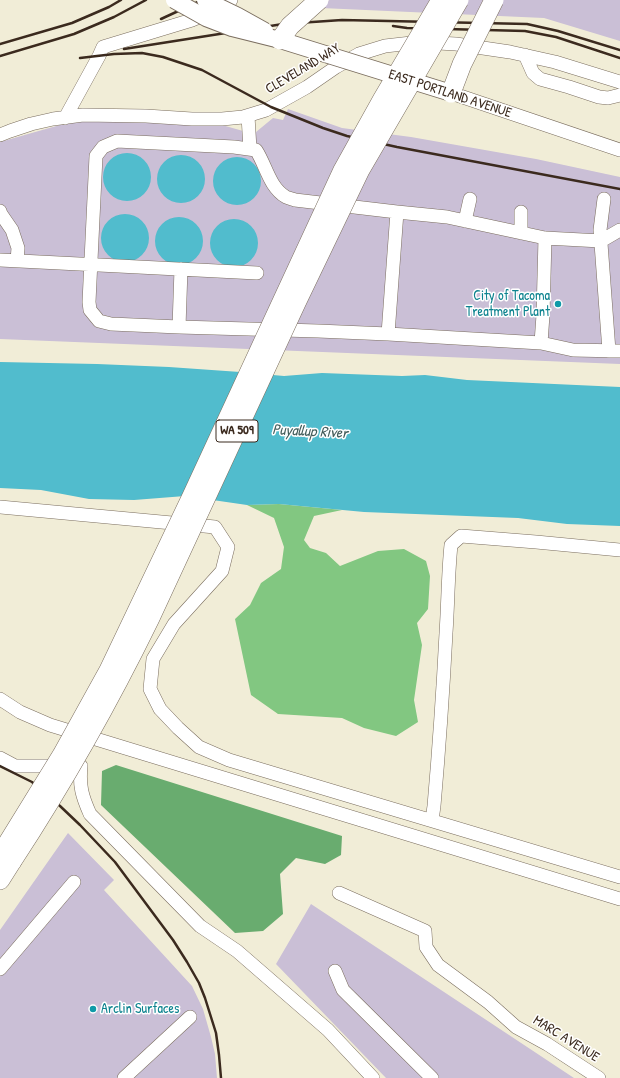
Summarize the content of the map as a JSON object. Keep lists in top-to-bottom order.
{
  "streets": {
    "highway": ["WA 509"],
    "main road": ["EAST PORTLAND AVENUE"],
    "street": ["CLEVELAND WAY", "MARC AVENUE"]
  },
  "water": ["Puyallup River"],
  "places": ["City of Tacoma Treatment Plant", "Arclin Surfaces"]
}
